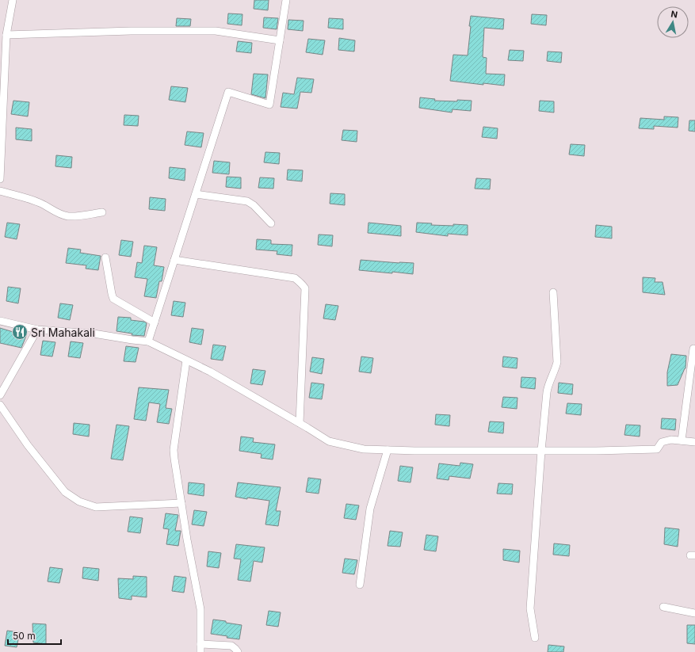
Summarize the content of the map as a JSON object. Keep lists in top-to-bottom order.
{
  "places": {
    "restaurant": ["Sri Mahakali"]
  },
  "scale_bar": "50 m",
  "north": "top"
}
